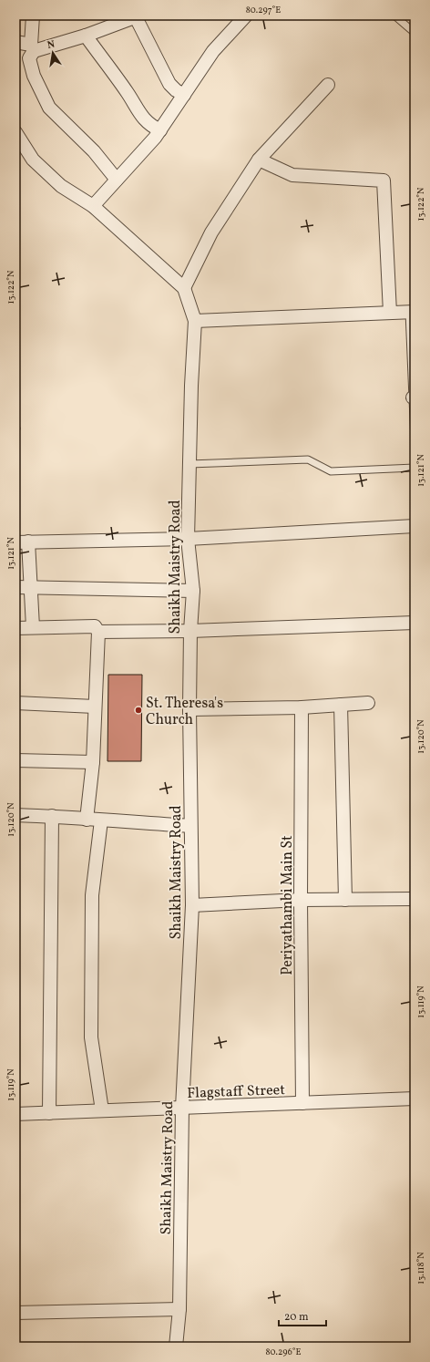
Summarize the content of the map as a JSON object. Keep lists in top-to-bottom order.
{
  "streets": {
    "street": ["Shaikh Maistry Road", "Periyathambi Main St", "Flagstaff Street"]
  },
  "crossings": [
    ["Shaikh Maistry Road", "Flagstaff Street"],
    ["Periyathambi Main St", "Flagstaff Street"]
  ],
  "places": ["St. Theresa's Church"],
  "scale_bar": "20 m",
  "north": "top",
  "coordinates": [
    "80.297°E",
    "13.122°N",
    "13.121°N",
    "13.120°N",
    "13.119°N",
    "13.118°N",
    "80.296°E"
  ]
}
